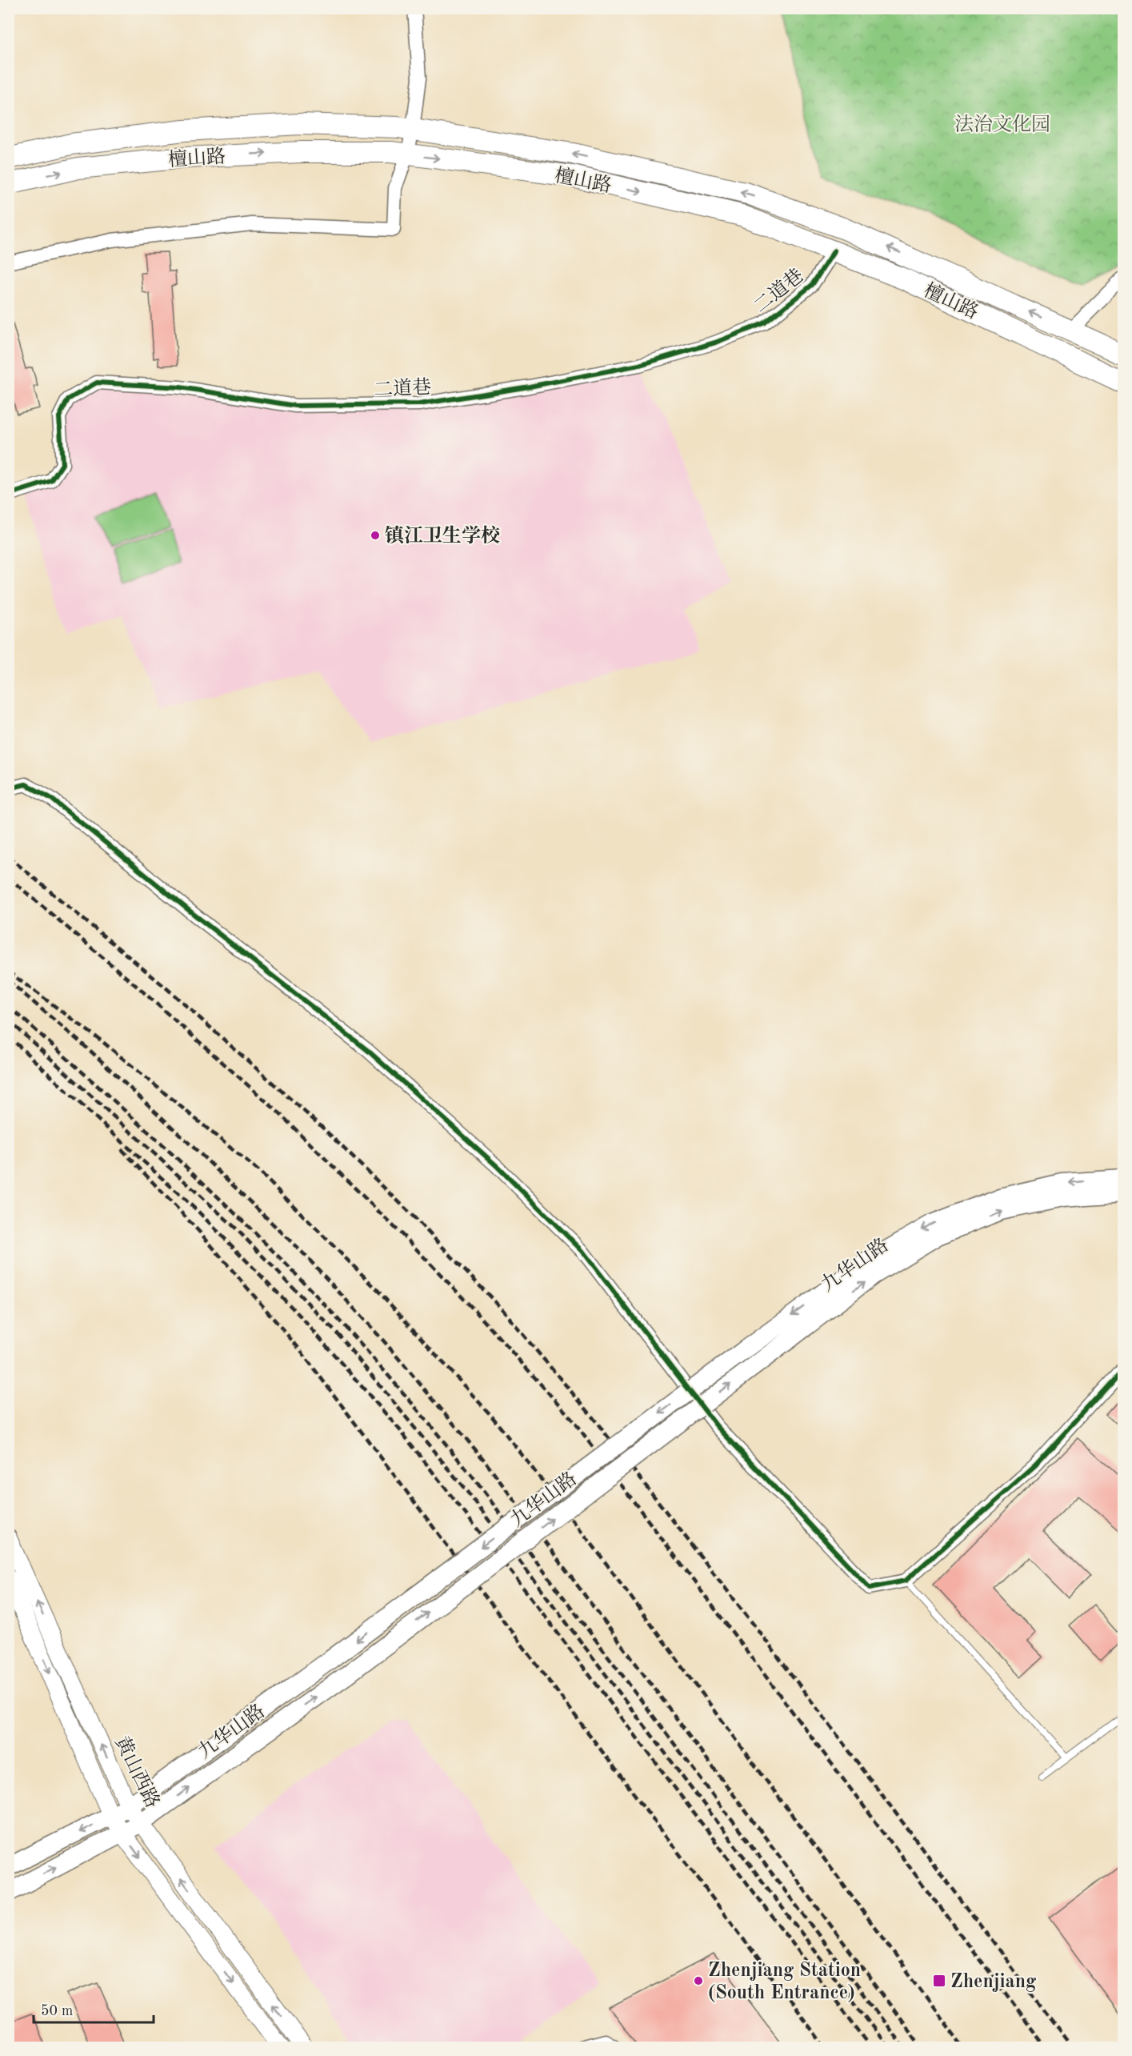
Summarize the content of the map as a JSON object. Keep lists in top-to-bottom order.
{
  "streets": {
    "main road": ["檀山路", "九华山路"],
    "street": ["二道巷", "黄山西路"]
  },
  "crossings": [
    ["檀山路", "二道巷"],
    ["九华山路", "黄山西路"]
  ],
  "parks": ["法治文化园"],
  "places": {
    "other": ["镇江卫生学校", "Zhenjiang Station (South Entrance)"],
    "transit": ["Zhenjiang"]
  },
  "scale_bar": "50 m"
}
